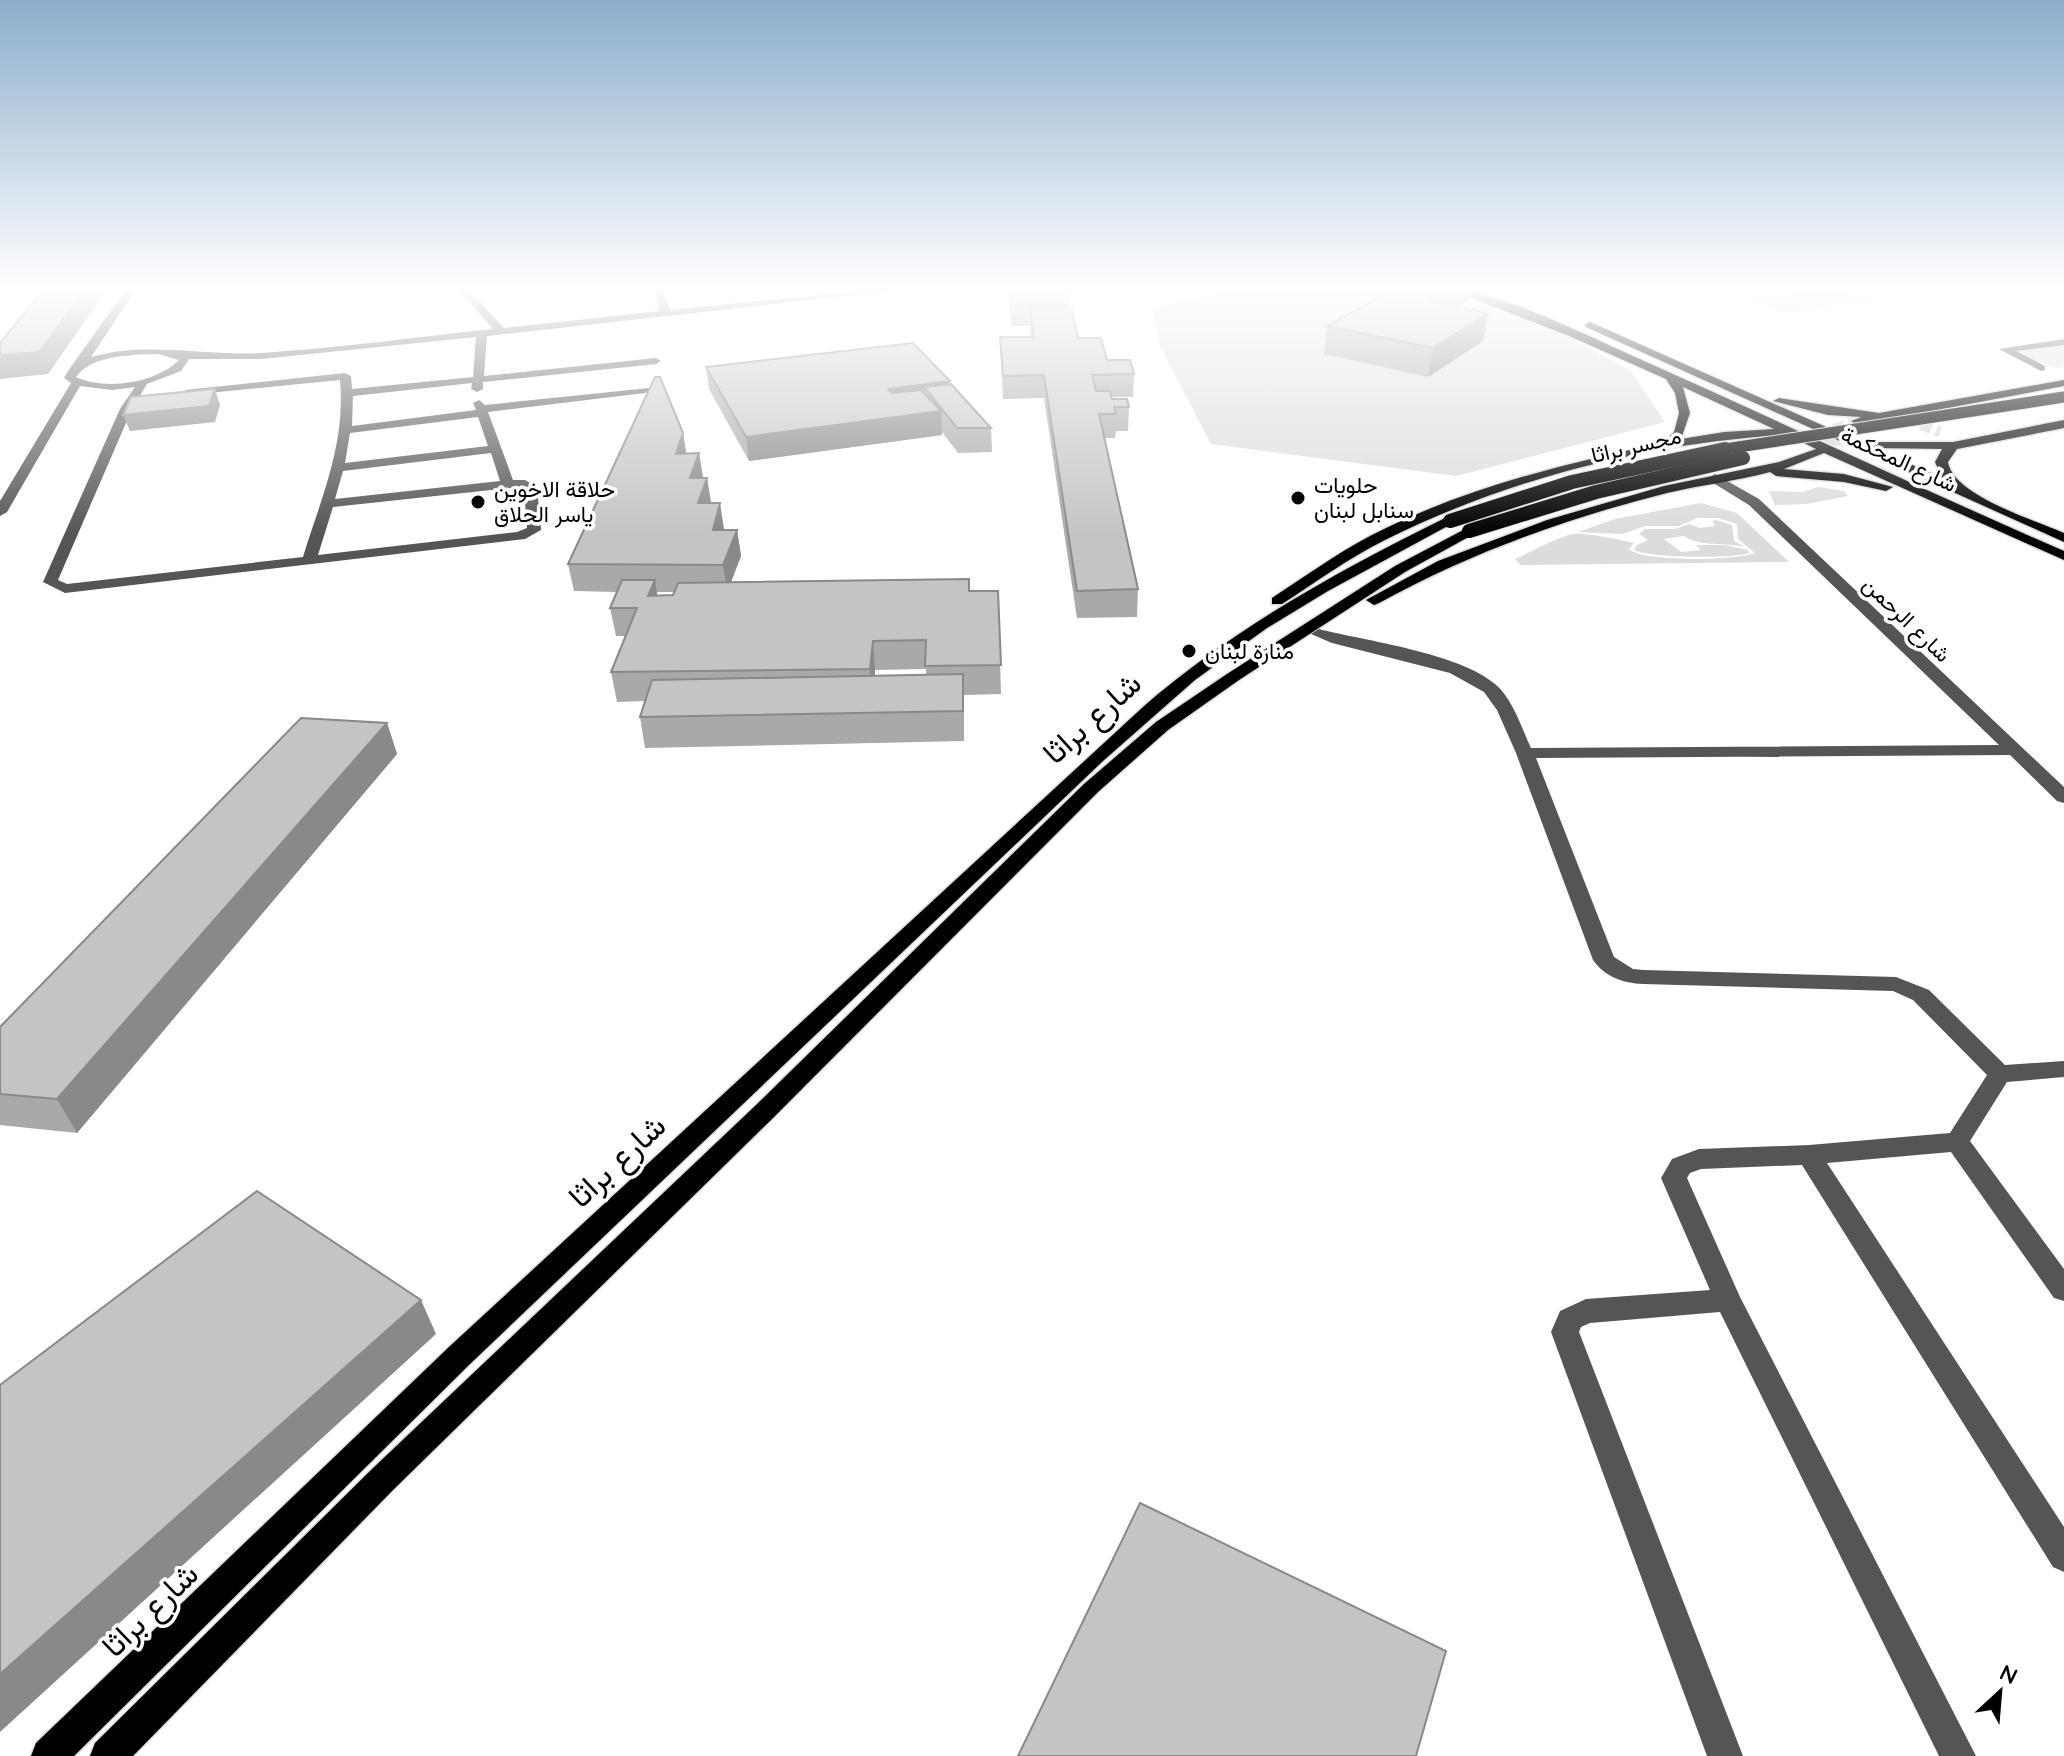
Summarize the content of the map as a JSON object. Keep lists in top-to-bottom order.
{
  "streets": {
    "main road": ["مجسر براثا", "شارع المحكمة", "شارع براثا"],
    "street": ["شارع الرحمن"]
  },
  "crossings": [
    ["مجسر براثا", "شارع براثا"]
  ],
  "places": ["حلويات سنابل لبنان", "حلاقة الاخوين ياسر الحلاق", "منارة لبنان"],
  "north": "top right"
}
